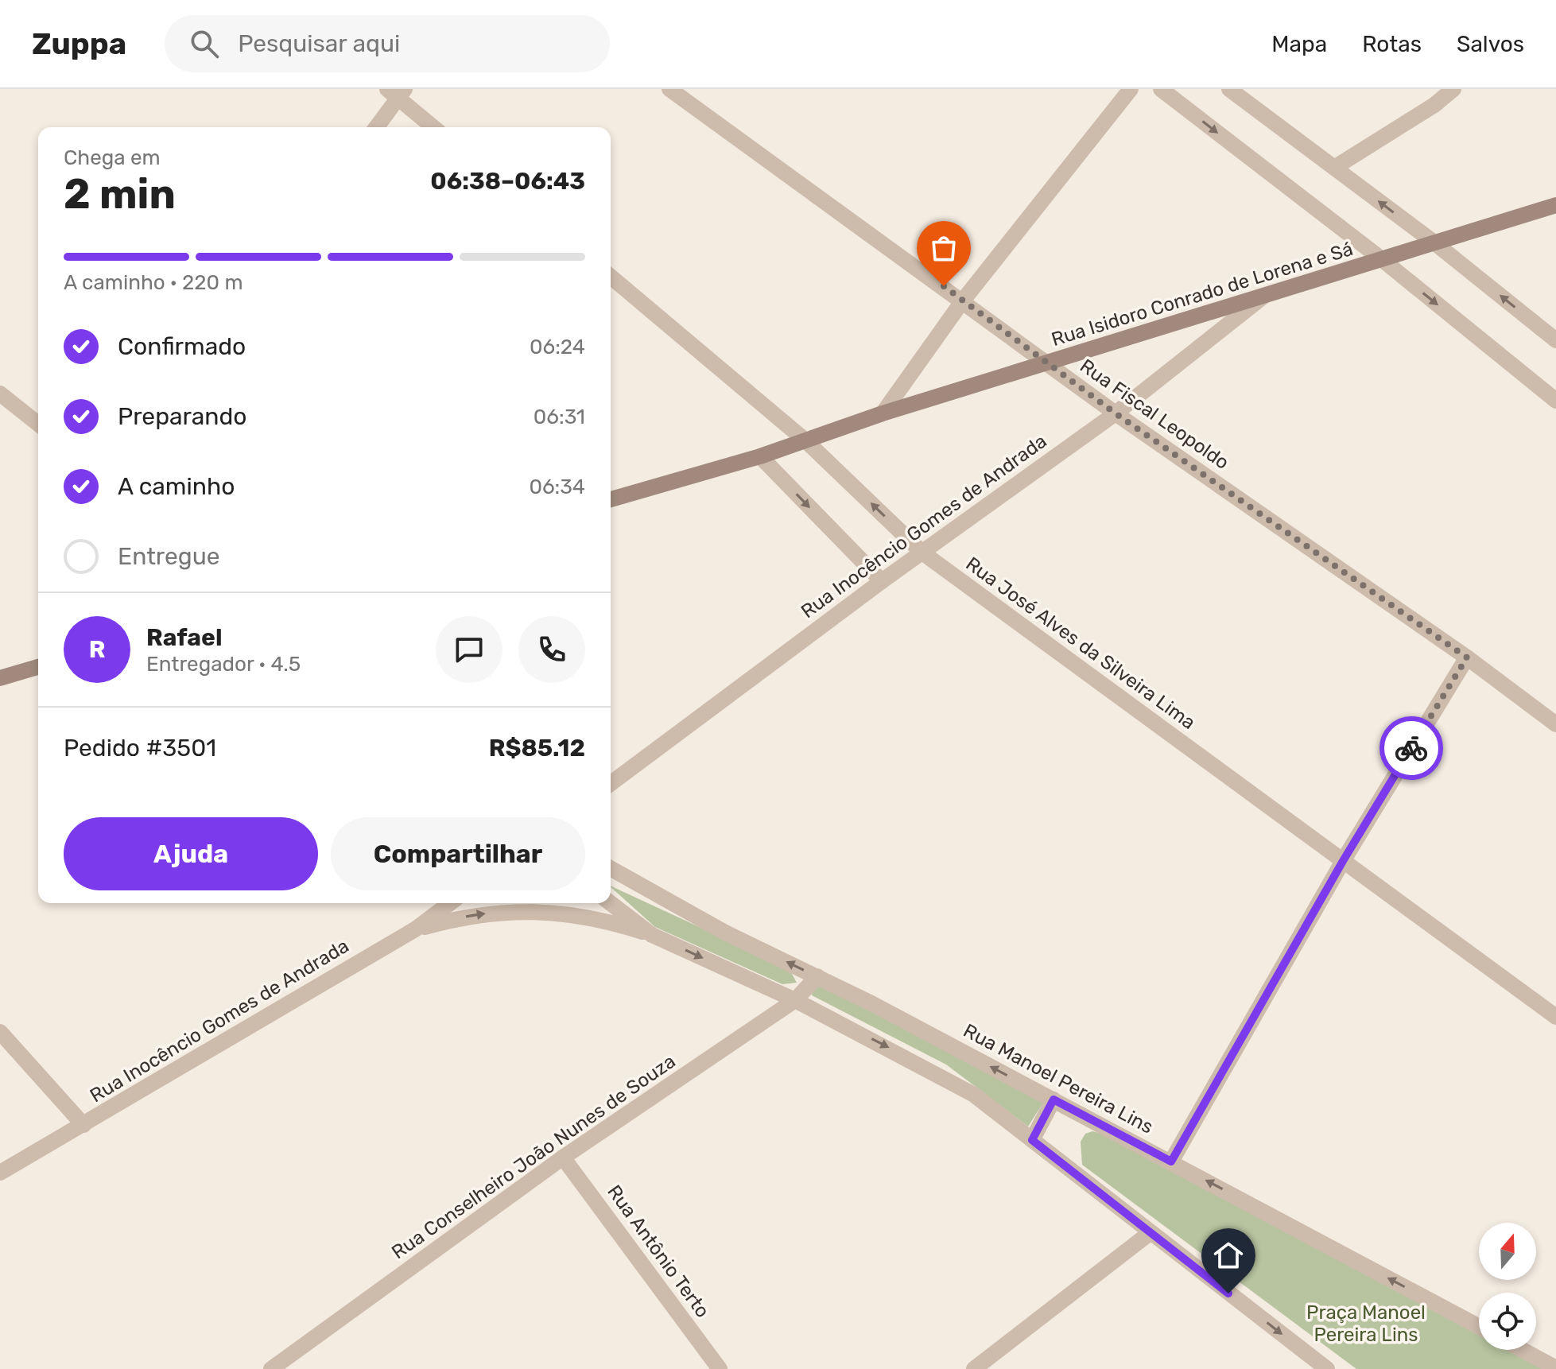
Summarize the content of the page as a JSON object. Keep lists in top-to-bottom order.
{
  "streets": {
    "street": [
      "Rua Isidoro Conrado de Lorena e Sá",
      "Rua Fiscal Leopoldo",
      "Rua Inocêncio Gomes de Andrada",
      "Rua José Alves da Silveira Lima",
      "Rua Manoel Pereira Lins",
      "Rua Conselheiro João Nunes de Souza",
      "Rua Antônio Terto"
    ]
  },
  "crossings": [
    ["Rua Isidoro Conrado de Lorena e Sá", "Rua Fiscal Leopoldo"],
    ["Rua Isidoro Conrado de Lorena e Sá", "Rua Inocêncio Gomes de Andrada"],
    ["Rua Isidoro Conrado de Lorena e Sá", "Rua José Alves da Silveira Lima"],
    ["Rua Fiscal Leopoldo", "Rua Inocêncio Gomes de Andrada"],
    ["Rua Inocêncio Gomes de Andrada", "Rua José Alves da Silveira Lima"],
    ["Rua Manoel Pereira Lins", "Rua Conselheiro João Nunes de Souza"],
    ["Rua Conselheiro João Nunes de Souza", "Rua Antônio Terto"]
  ],
  "parks": ["Praça Manoel Pereira Lins"],
  "north": "top",
  "page": {
    "header": "Zuppa",
    "search": "Pesquisar aqui",
    "nav": ["Mapa", "Rotas", "Salvos"],
    "heading": ["2 min", "Chega em", "06:38–06:43"],
    "panel": [
      "Rafael",
      "Entregador · 4.5",
      "Pedido #3501",
      "R$85.12"
    ],
    "bar": "A caminho · 220 m",
    "list": [
      ["Confirmado", "06:24"],
      ["Preparando", "06:31"],
      ["A caminho", "06:34"],
      "Entregue"
    ],
    "round": "R",
    "buttons": ["Ajuda", "Compartilhar"]
  }
}
